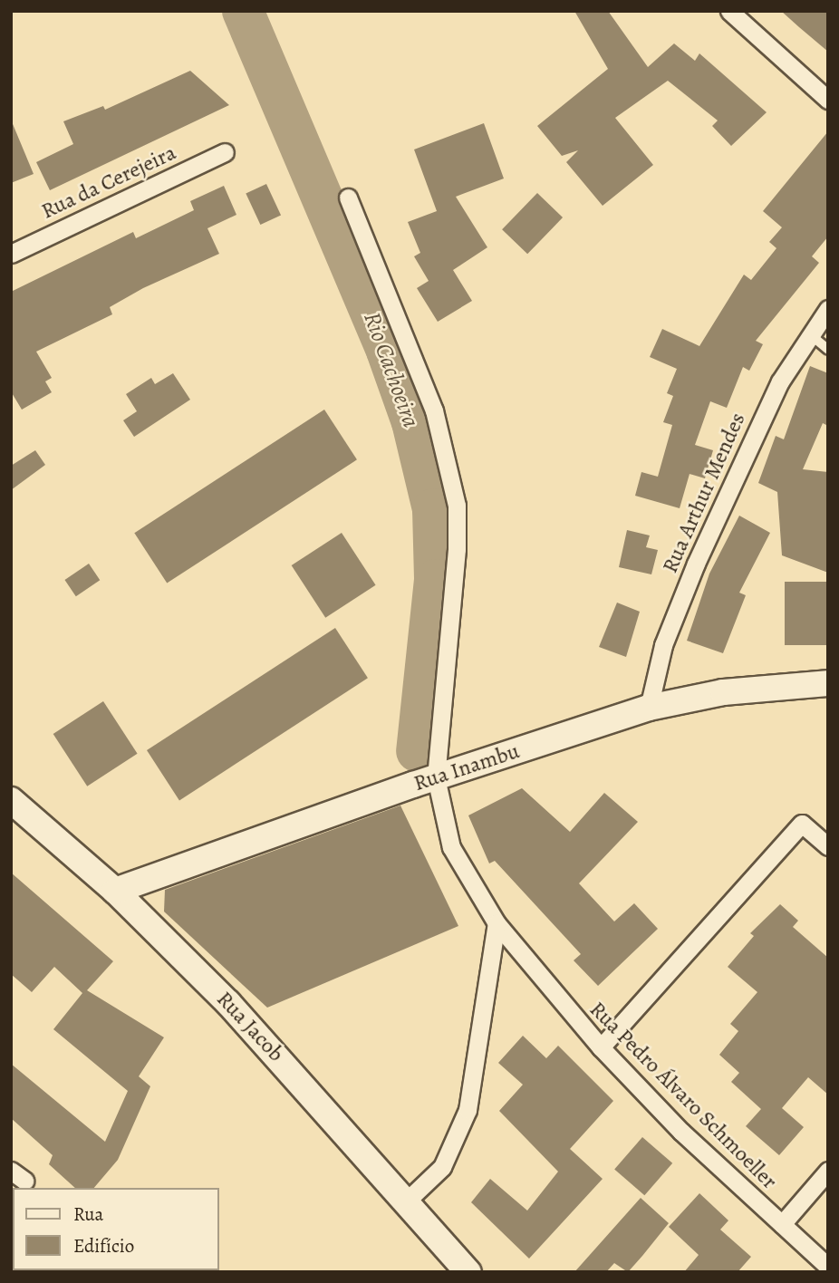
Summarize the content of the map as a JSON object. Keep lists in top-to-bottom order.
{
  "streets": {
    "street": [
      "Rua da Cerejeira",
      "Rua Arthur Mendes",
      "Rua Inambu",
      "Rua Jacob",
      "Rua Pedro Álvaro Schmoeller"
    ]
  },
  "crossings": [
    ["Rua Arthur Mendes", "Rua Inambu"],
    ["Rua Inambu", "Rua Jacob"],
    ["Rua Inambu", "Rua Pedro Álvaro Schmoeller"]
  ],
  "water": ["Rio Cachoeira"],
  "legend": ["Rua", "Edifício"]
}
